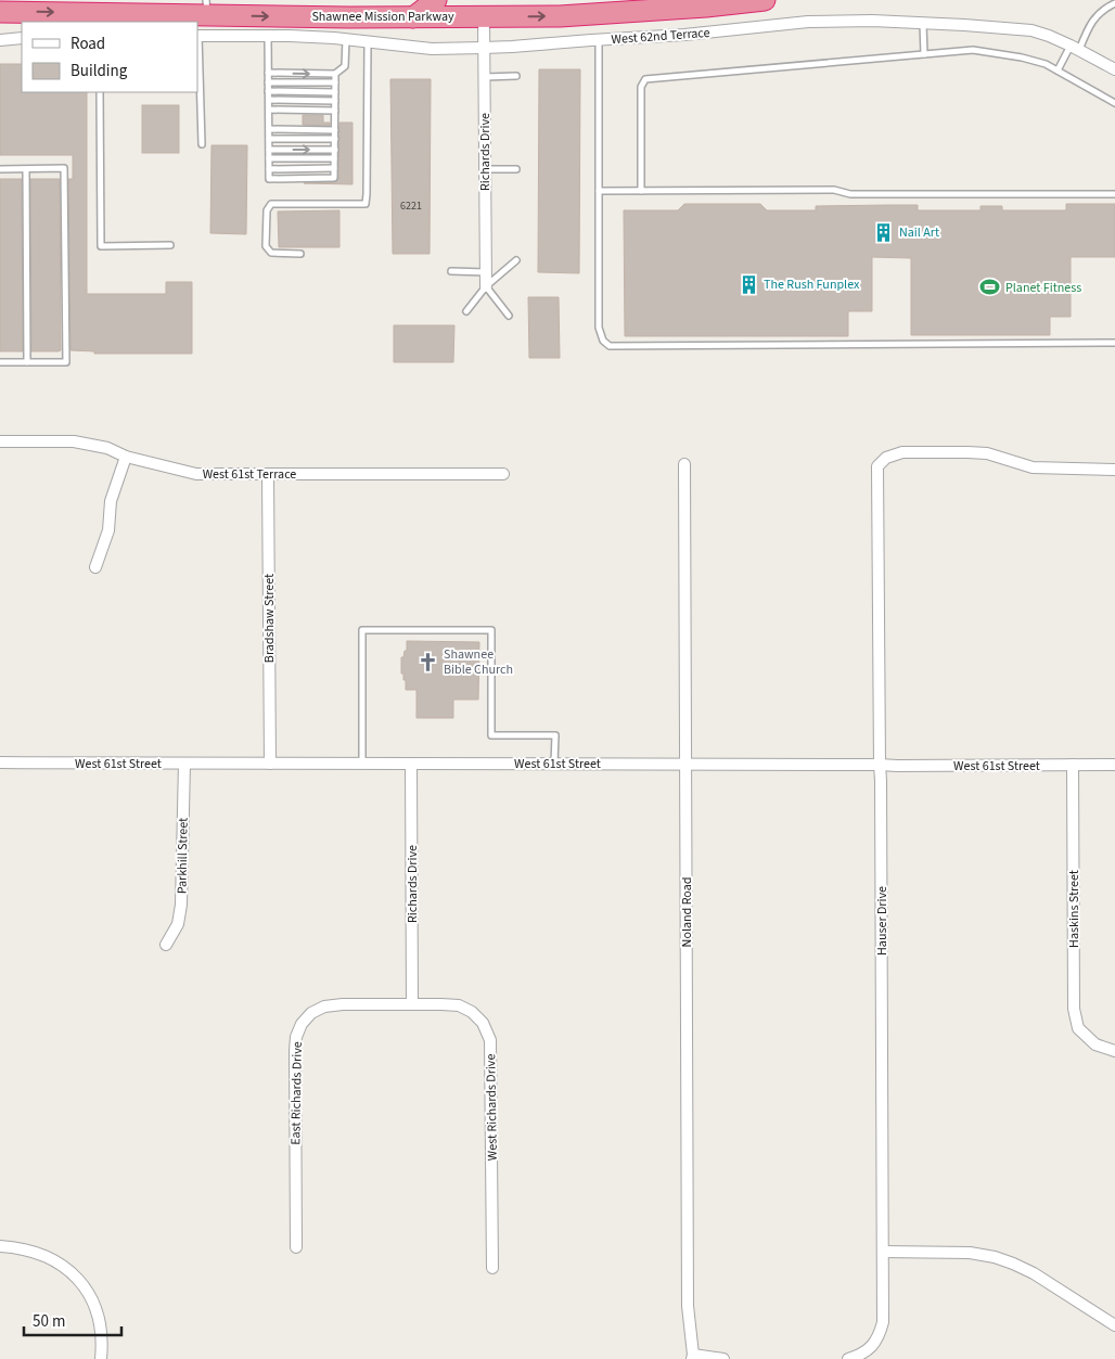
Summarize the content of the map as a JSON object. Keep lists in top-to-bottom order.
{
  "streets": {
    "highway": ["Shawnee Mission Parkway"],
    "street": [
      "West 62nd Terrace",
      "Richards Drive",
      "West 61st Terrace",
      "Bradshaw Street",
      "West 61st Street",
      "Parkhill Street",
      "Haskins Street",
      "Noland Road",
      "Hauser Drive",
      "East Richards Drive",
      "West Richards Drive"
    ]
  },
  "crossings": [
    ["Shawnee Mission Parkway", "Richards Drive"],
    ["West 62nd Terrace", "Richards Drive"],
    ["Richards Drive", "West 61st Street"],
    ["Richards Drive", "East Richards Drive"],
    ["Richards Drive", "West Richards Drive"],
    ["West 61st Terrace", "Bradshaw Street"],
    ["Bradshaw Street", "West 61st Street"],
    ["West 61st Street", "Parkhill Street"],
    ["West 61st Street", "Haskins Street"],
    ["West 61st Street", "Noland Road"],
    ["West 61st Street", "Hauser Drive"],
    ["East Richards Drive", "West Richards Drive"]
  ],
  "one_way": ["Shawnee Mission Parkway"],
  "places": {
    "building": ["Nail Art", "The Rush Funplex"],
    "sports": ["Planet Fitness"],
    "church": ["Shawnee Bible Church"]
  },
  "house_numbers": ["6221"],
  "legend": ["Road", "Building"],
  "scale_bar": "50 m"
}
